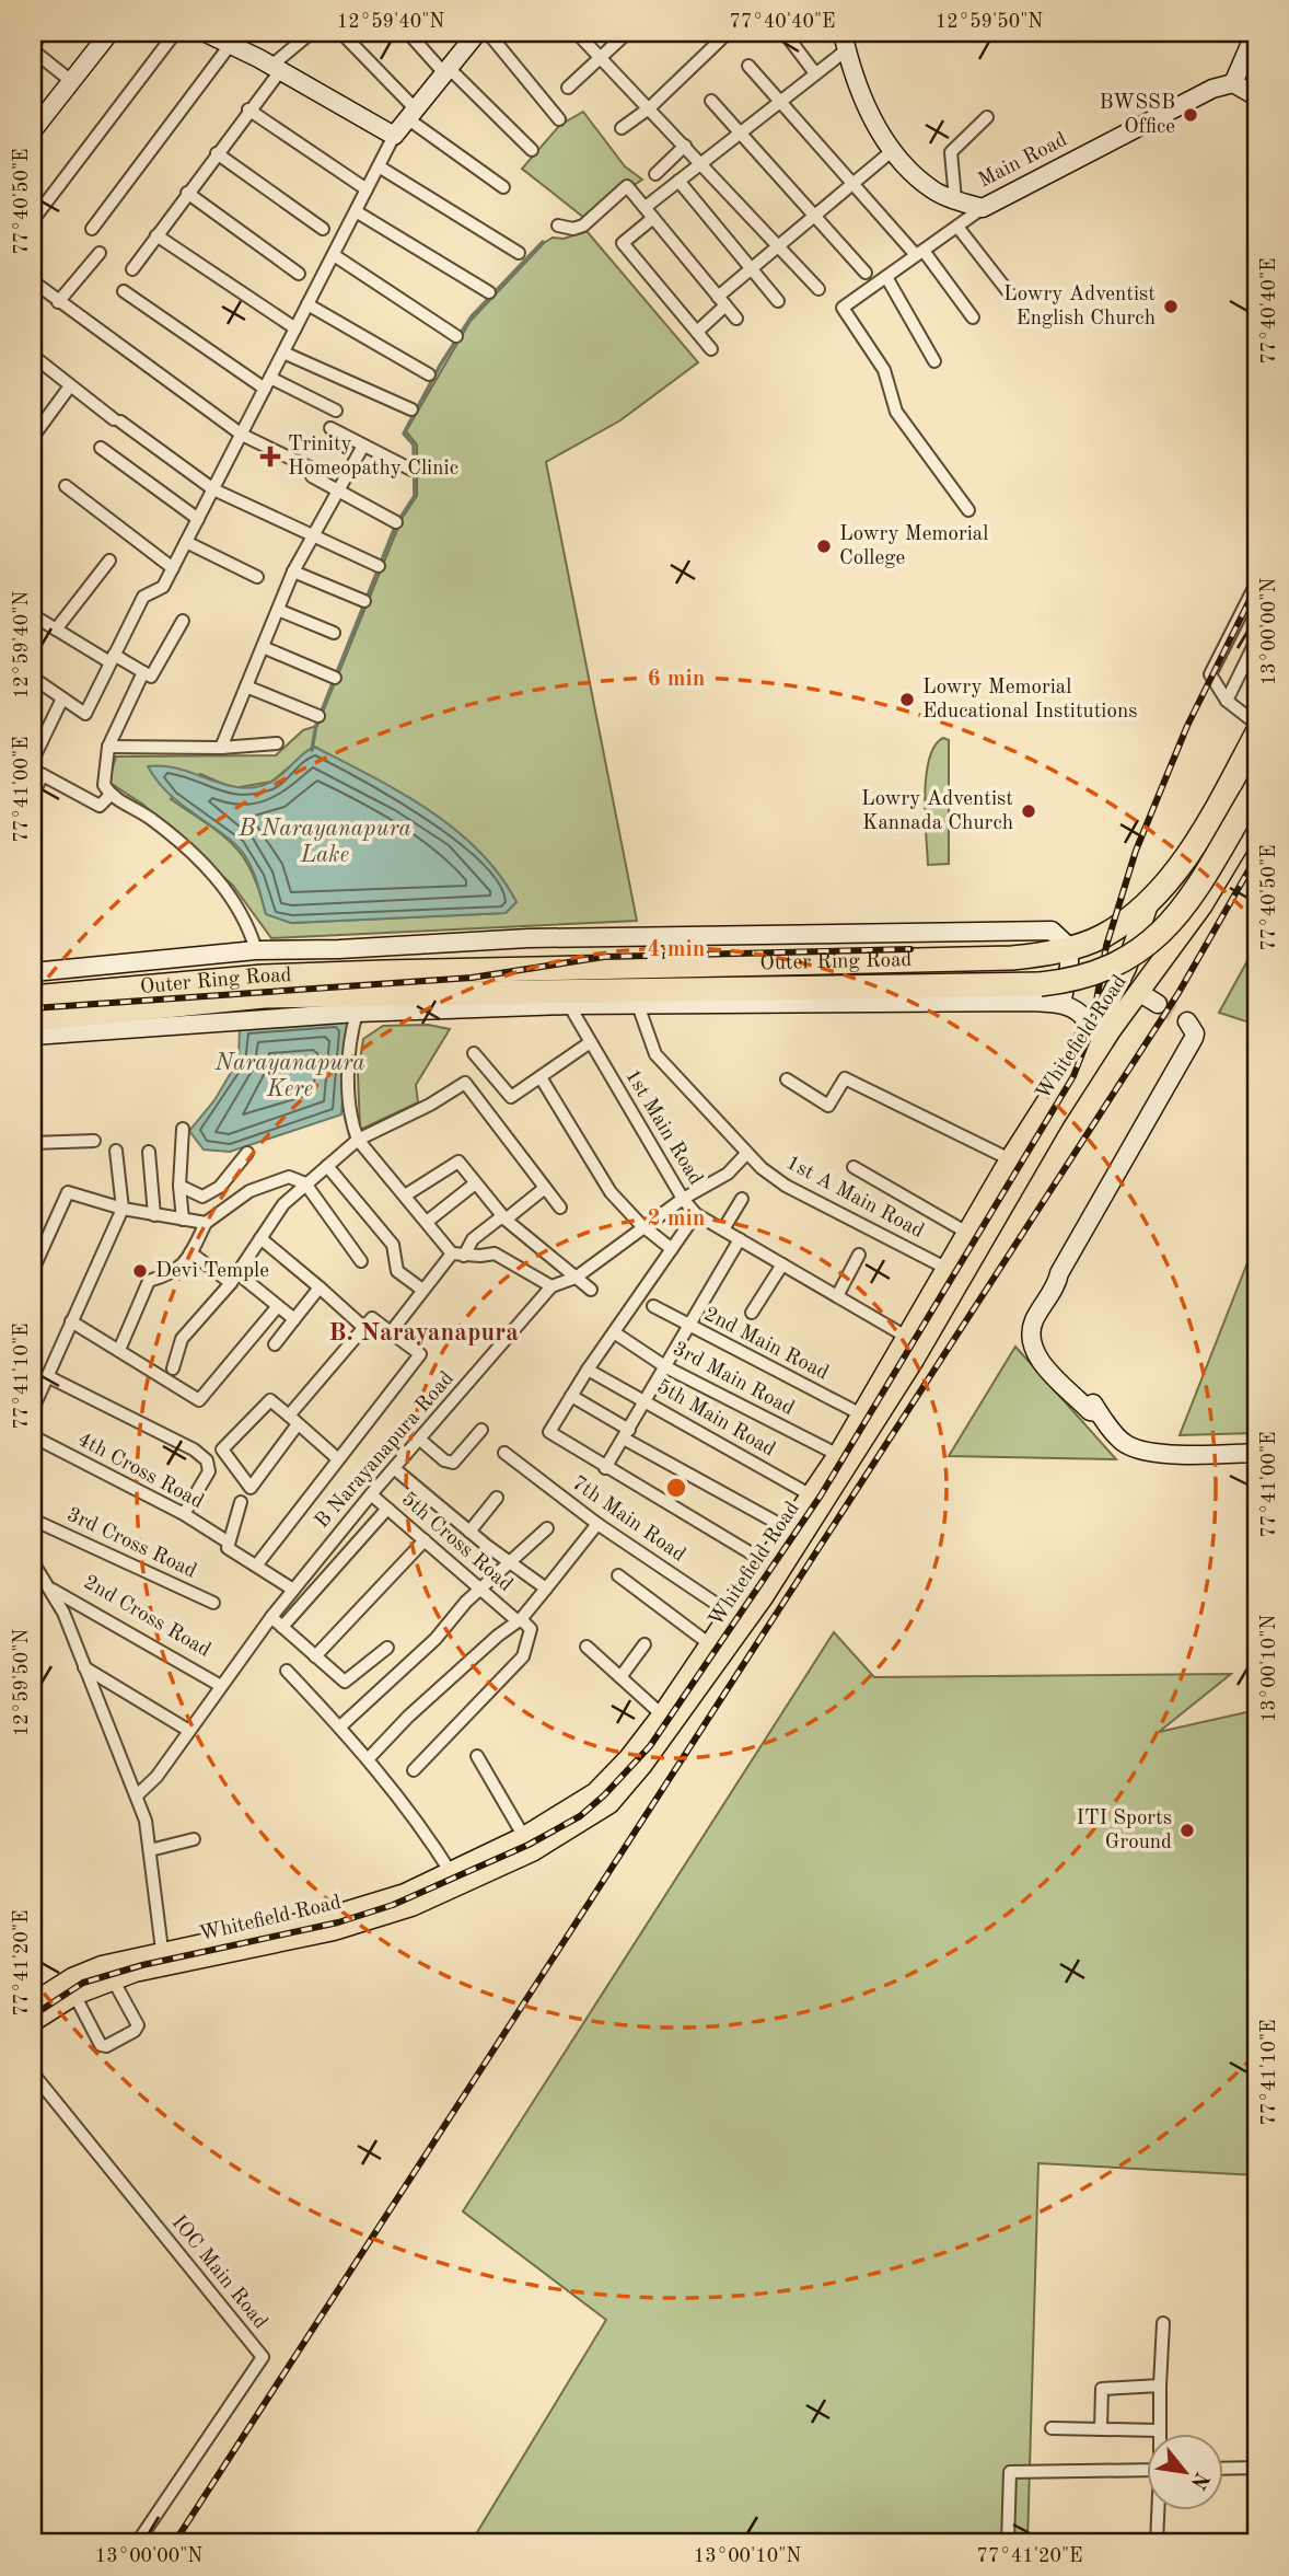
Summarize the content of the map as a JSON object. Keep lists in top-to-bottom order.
{
  "streets": {
    "highway": ["Outer Ring Road"],
    "main road": ["Whitefield Road"],
    "street": [
      "Main Road",
      "1st Main Road",
      "1st A Main Road",
      "2nd Main Road",
      "3rd Main Road",
      "5th Main Road",
      "B Narayanapura Road",
      "4th Cross Road",
      "7th Main Road",
      "5th Cross Road",
      "3rd Cross Road",
      "2nd Cross Road",
      "IOC Main Road"
    ]
  },
  "crossings": [
    ["Outer Ring Road", "Whitefield Road"],
    ["Whitefield Road", "1st Main Road"],
    ["Whitefield Road", "1st A Main Road"],
    ["Whitefield Road", "2nd Main Road"],
    ["Whitefield Road", "3rd Main Road"],
    ["Whitefield Road", "5th Main Road"],
    ["Whitefield Road", "7th Main Road"],
    ["1st Main Road", "B Narayanapura Road"],
    ["1st A Main Road", "B Narayanapura Road"],
    ["B Narayanapura Road", "4th Cross Road"],
    ["B Narayanapura Road", "5th Cross Road"],
    ["B Narayanapura Road", "2nd Cross Road"]
  ],
  "districts": ["B. Narayanapura"],
  "water": ["B Narayanapura Lake", "Narayanapura Kere"],
  "places": {
    "other": [
      "BWSSB Office",
      "Lowry Adventist English Church",
      "Lowry Memorial College",
      "Lowry Memorial Educational Institutions",
      "Lowry Adventist Kannada Church",
      "Devi Temple",
      "ITI Sports Ground"
    ],
    "health": ["Trinity Homeopathy Clinic"]
  },
  "north": "bottom right",
  "coordinates": [
    "12°59'40\"N",
    "77°40'40\"E",
    "12°59'50\"N",
    "77°40'50\"E",
    "13°00'00\"N",
    "77°41'00\"E",
    "77°41'10\"E",
    "13°00'10\"N",
    "77°41'20\"E"
  ],
  "rings": ["6 min", "4 min", "2 min"]
}
